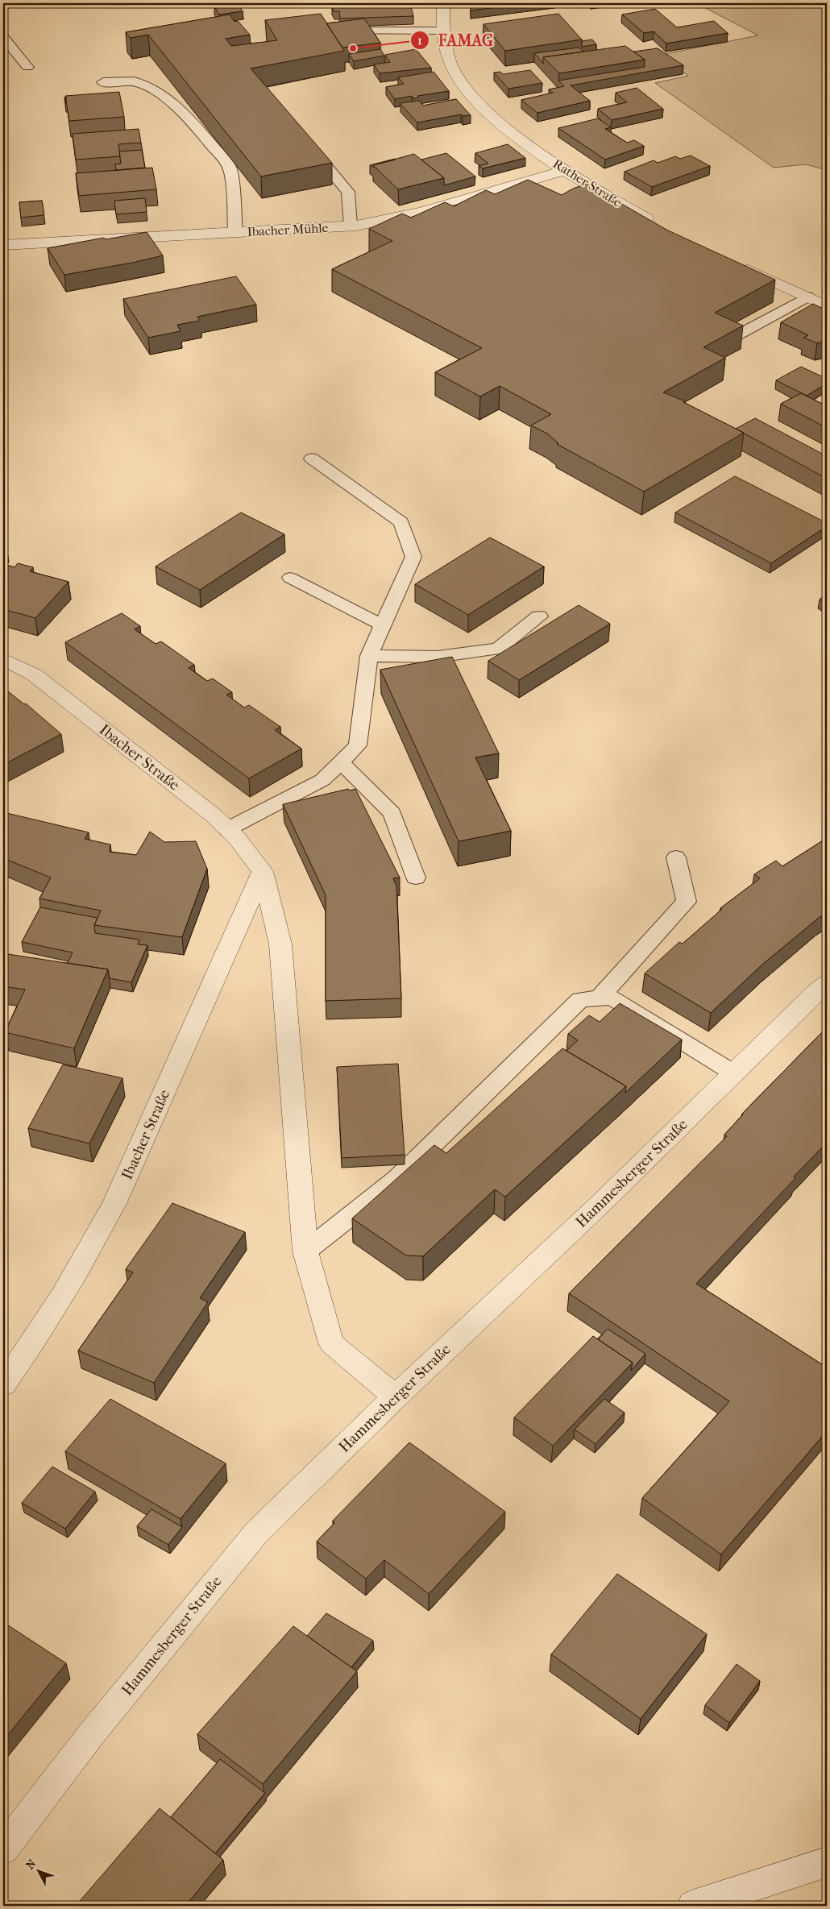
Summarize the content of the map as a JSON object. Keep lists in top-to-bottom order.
{
  "streets": {
    "street": [
      "Rather Straße",
      "Ibacher Mühle",
      "Ibacher Straße",
      "Hammesberger Straße"
    ]
  },
  "crossings": [
    ["Rather Straße", "Ibacher Mühle"],
    ["Ibacher Straße", "Hammesberger Straße"]
  ],
  "places": ["FAMAG"],
  "north": "top left"
}
